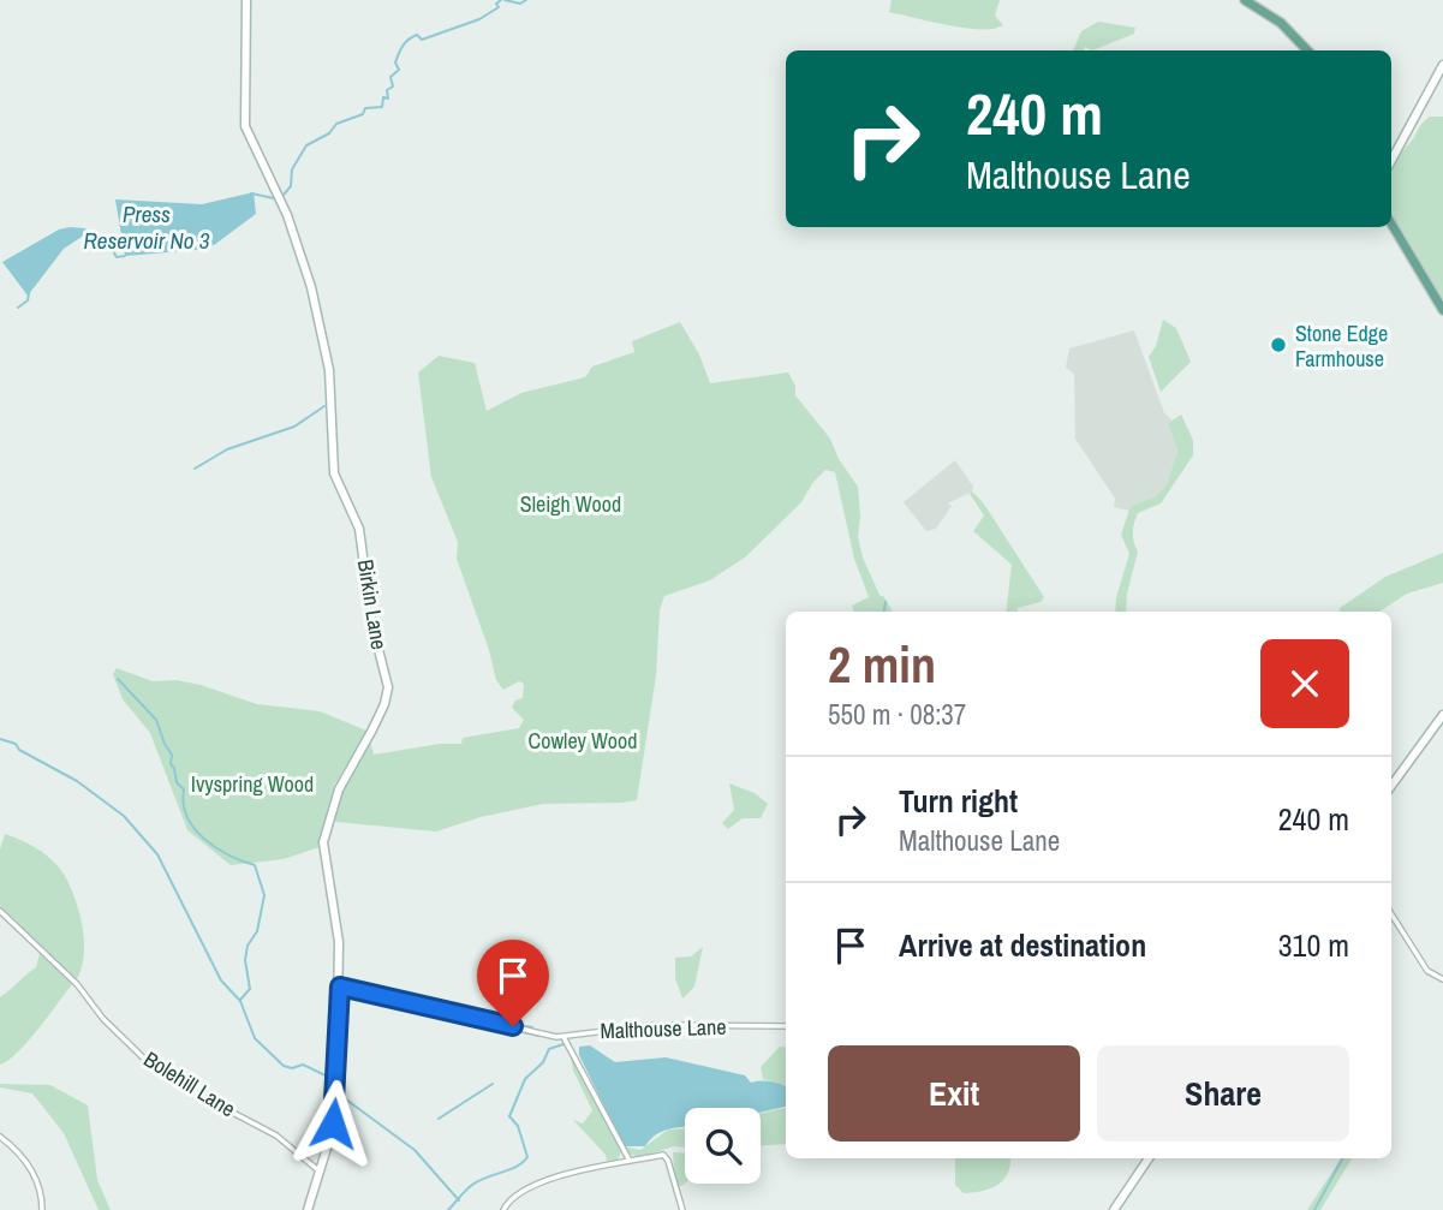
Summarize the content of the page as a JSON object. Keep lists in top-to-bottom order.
{
  "streets": {
    "street": ["Birkin Lane", "Malthouse Lane", "Bolehill Lane"]
  },
  "crossings": [
    ["Birkin Lane", "Malthouse Lane"],
    ["Birkin Lane", "Bolehill Lane"]
  ],
  "water": ["Press Reservoir No 3"],
  "parks": ["Sleigh Wood", "Cowley Wood", "Ivyspring Wood"],
  "places": ["Stone Edge Farmhouse"],
  "page": {
    "turn": ["240 m", "Malthouse Lane"],
    "heading": ["2 min", "550 m · 08:37"],
    "list": [
      {
        "name": "Turn right",
        "note": "Malthouse Lane",
        "value": "240 m"
      },
      {
        "name": "Arrive at destination",
        "value": "310 m"
      }
    ],
    "buttons": ["Exit", "Share"]
  }
}
